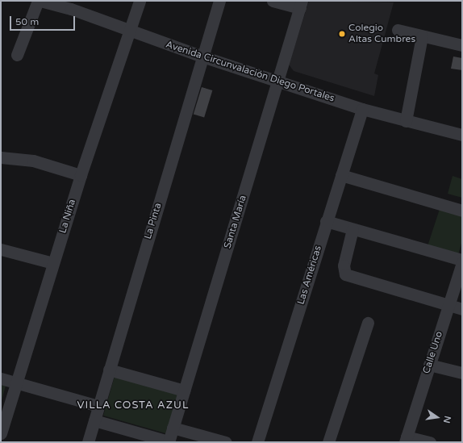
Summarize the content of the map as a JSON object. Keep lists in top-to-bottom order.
{
  "streets": {
    "street": [
      "Avenida Circunvalación Diego Portales",
      "La Niña",
      "La Pinta",
      "Santa María",
      "Las Américas",
      "Calle Uno"
    ]
  },
  "crossings": [
    ["Avenida Circunvalación Diego Portales", "La Niña"],
    ["Avenida Circunvalación Diego Portales", "La Pinta"],
    ["Avenida Circunvalación Diego Portales", "Santa María"],
    ["Avenida Circunvalación Diego Portales", "Las Américas"]
  ],
  "districts": ["VILLA COSTA AZUL"],
  "places": ["Colegio Altas Cumbres"],
  "scale_bar": "50 m",
  "north": "right"
}
